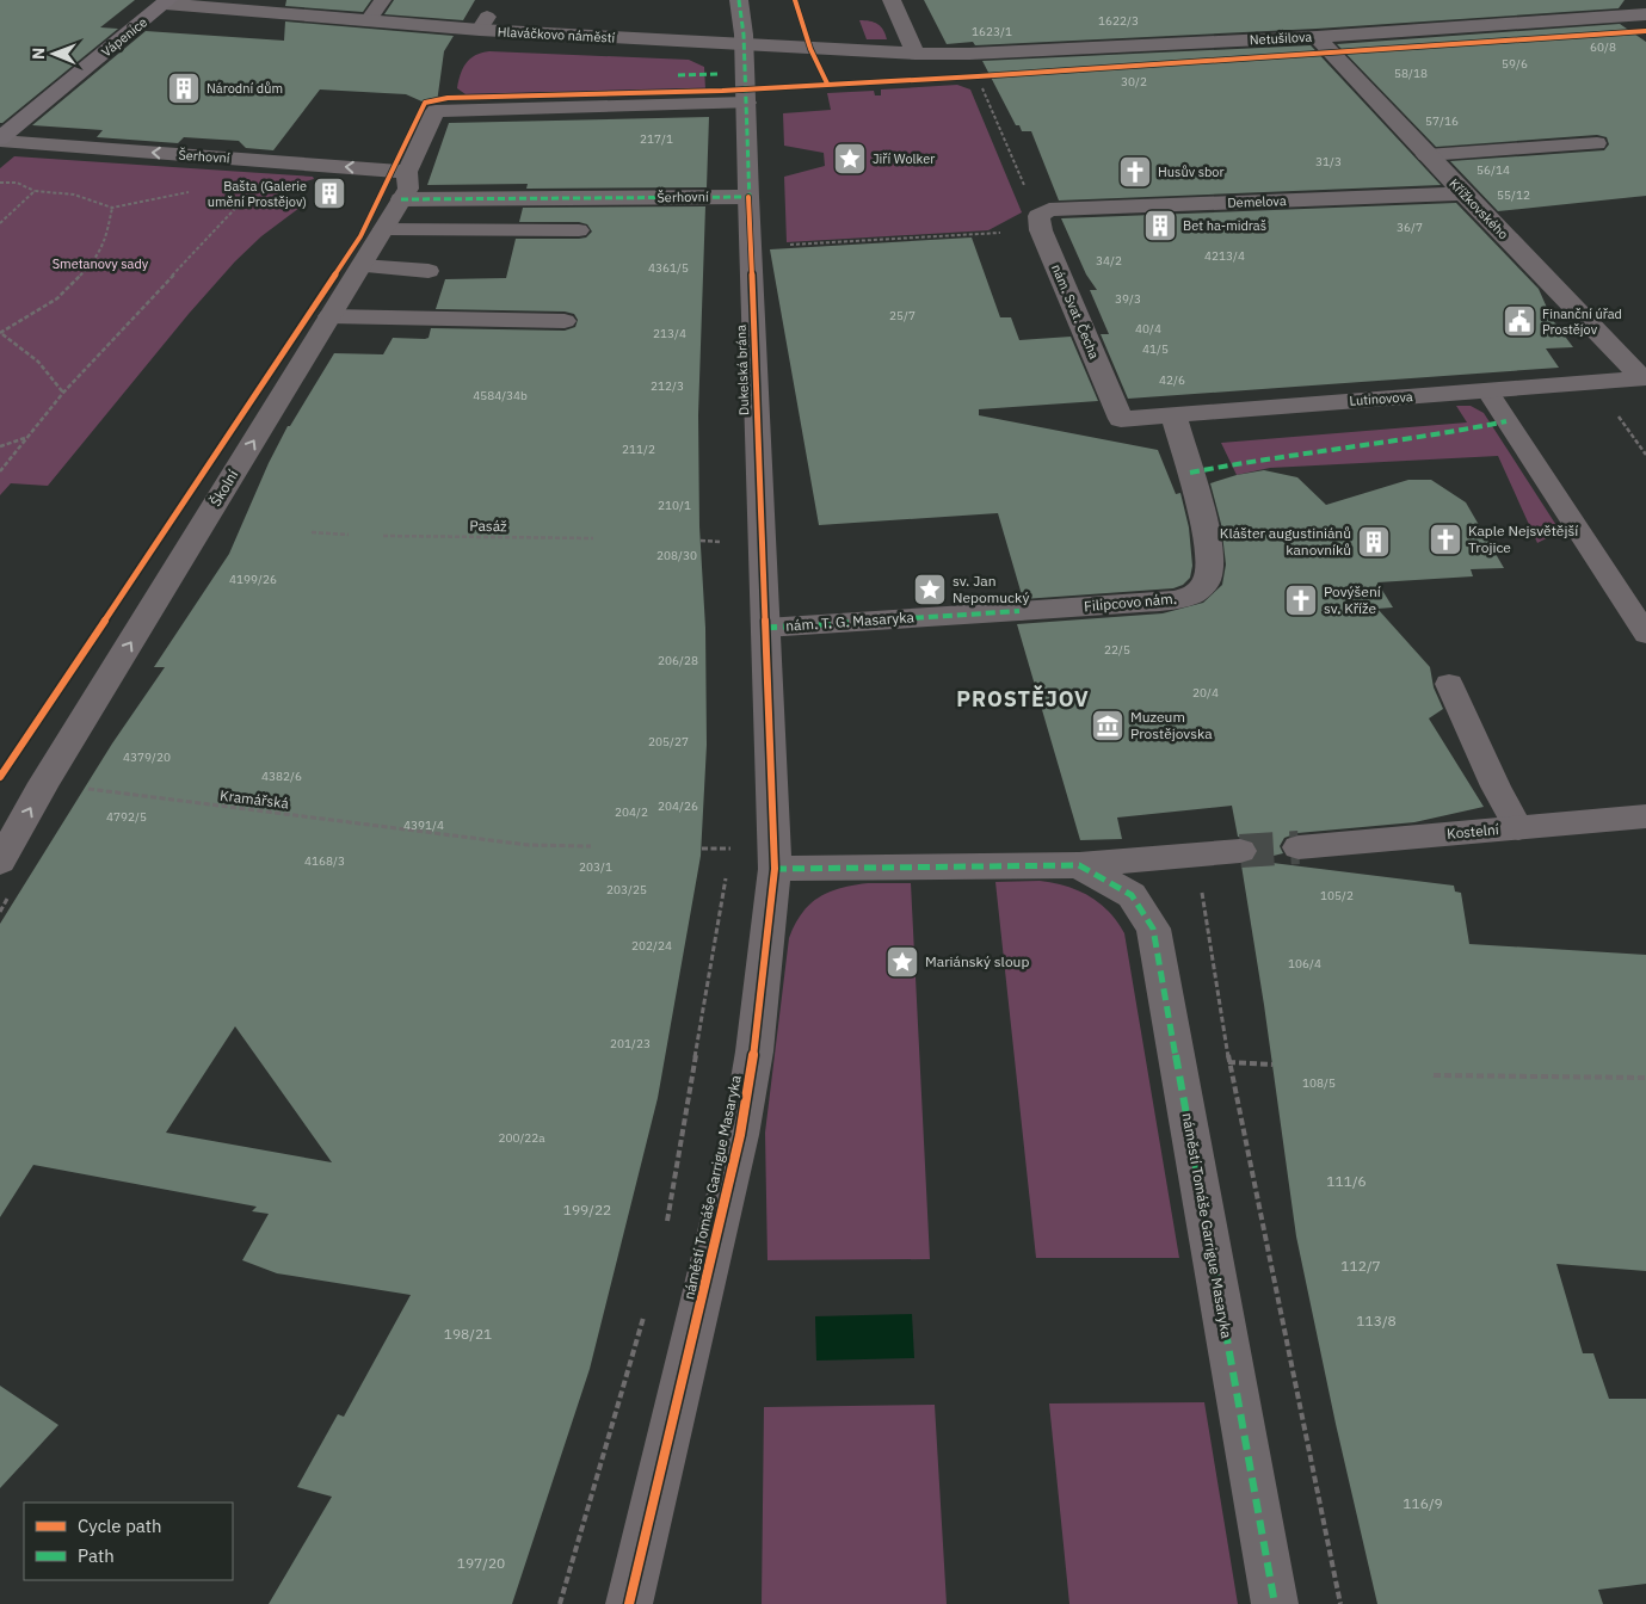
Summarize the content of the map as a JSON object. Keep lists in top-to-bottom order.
{
  "streets": {
    "main road": ["Vápenice"],
    "street": [
      "Hlaváčkovo náměstí",
      "Netušilova",
      "Šerhovní",
      "Demelova",
      "Křížkovského",
      "nám. Svat. Čecha",
      "Dukelská brána",
      "Lutinovova",
      "Školní",
      "Filipcovo nám.",
      "nám. T. G. Masaryka",
      "Kostelní",
      "náměstí Tomáše Garrigue Masaryka"
    ],
    "path": ["Pasáž", "Kramářská"]
  },
  "crossings": [
    ["Hlaváčkovo náměstí", "Vápenice"],
    ["Hlaváčkovo náměstí", "Netušilova"],
    ["Hlaváčkovo náměstí", "Dukelská brána"],
    ["Vápenice", "Šerhovní"],
    ["Netušilova", "Křížkovského"],
    ["Šerhovní", "Dukelská brána"],
    ["Šerhovní", "Školní"],
    ["Demelova", "Křížkovského"],
    ["Demelova", "nám. Svat. Čecha"],
    ["Křížkovského", "Lutinovova"],
    ["nám. Svat. Čecha", "Lutinovova"],
    ["Dukelská brána", "Školní"],
    ["Dukelská brána", "nám. T. G. Masaryka"],
    ["Lutinovova", "Filipcovo nám."],
    ["Školní", "Kramářská"],
    ["Filipcovo nám.", "nám. T. G. Masaryka"],
    ["nám. T. G. Masaryka", "náměstí Tomáše Garrigue Masaryka"]
  ],
  "one_way": ["Šerhovní", "Školní"],
  "districts": ["PROSTĚJOV"],
  "parks": ["Smetanovy sady"],
  "places": {
    "building": [
      "Národní dům",
      "Bašta (Galerie umění Prostějov)",
      "Bet ha-midraš",
      "Klášter augustiniánů kanovníků"
    ],
    "place": ["Jiří Wolker", "sv. Jan Nepomucký", "Mariánský sloup"],
    "church": ["Husův sbor", "Kaple Nejsvětější Trojice", "Povýšení sv. Kříže"],
    "public building": ["Finanční úřad Prostějov"],
    "museum": ["Muzeum Prostějovska"]
  },
  "house_numbers": [
    "1622/3",
    "1623/1",
    "60/8",
    "59/6",
    "58/18",
    "30/2",
    "57/16",
    "217/1",
    "31/3",
    "56/14",
    "55/12",
    "36/7",
    "4213/4",
    "34/2",
    "4361/5",
    "39/3",
    "25/7",
    "40/4",
    "213/4",
    "41/5",
    "42/6",
    "212/3",
    "4584/34b",
    "211/2",
    "210/1",
    "208/30",
    "4199/26",
    "22/5",
    "206/28",
    "20/4",
    "205/27",
    "4379/20",
    "4382/6",
    "204/26",
    "204/2",
    "4792/5",
    "4391/4",
    "4168/3",
    "203/1",
    "203/25",
    "105/2",
    "202/24",
    "106/4",
    "201/23",
    "108/5",
    "200/22a",
    "111/6",
    "199/22",
    "112/7",
    "113/8",
    "198/21",
    "116/9",
    "197/20"
  ],
  "legend": ["Cycle path", "Path"],
  "north": "left"
}
